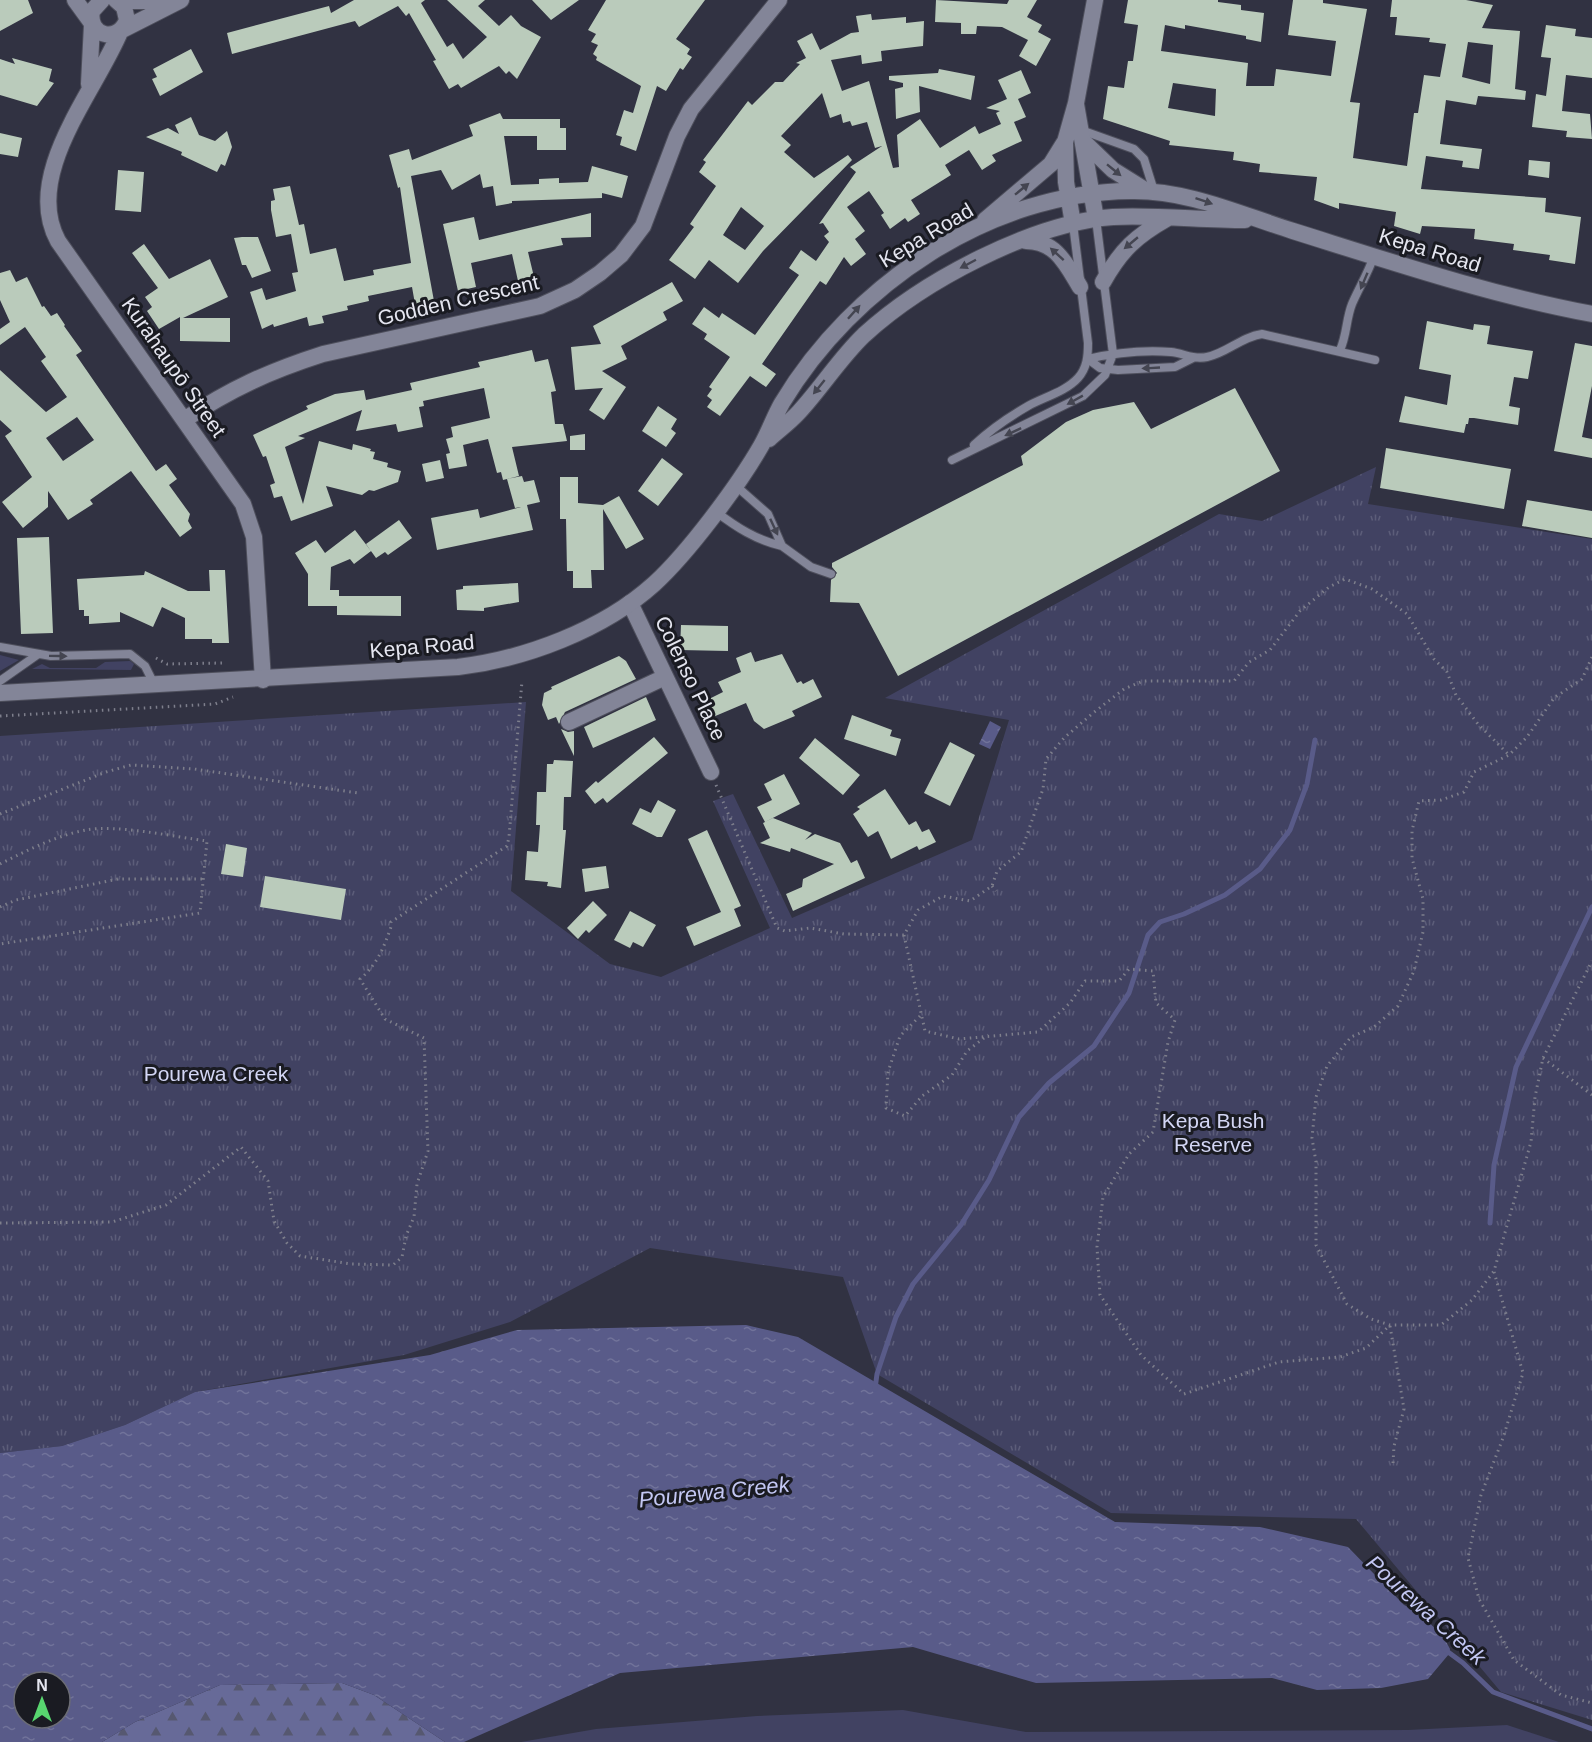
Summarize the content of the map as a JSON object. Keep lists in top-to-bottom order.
{
  "streets": {
    "main road": [
      "Kepa Road",
      "Godden Crescent",
      "Kurahaupō Street",
      "Colenso Place"
    ]
  },
  "crossings": [
    ["Kepa Road", "Kurahaupō Street"],
    ["Kepa Road", "Colenso Place"],
    ["Godden Crescent", "Kurahaupō Street"]
  ],
  "water": ["Pourewa Creek"],
  "parks": ["Pourewa Creek", "Kepa Bush Reserve"],
  "north": "top"
}
